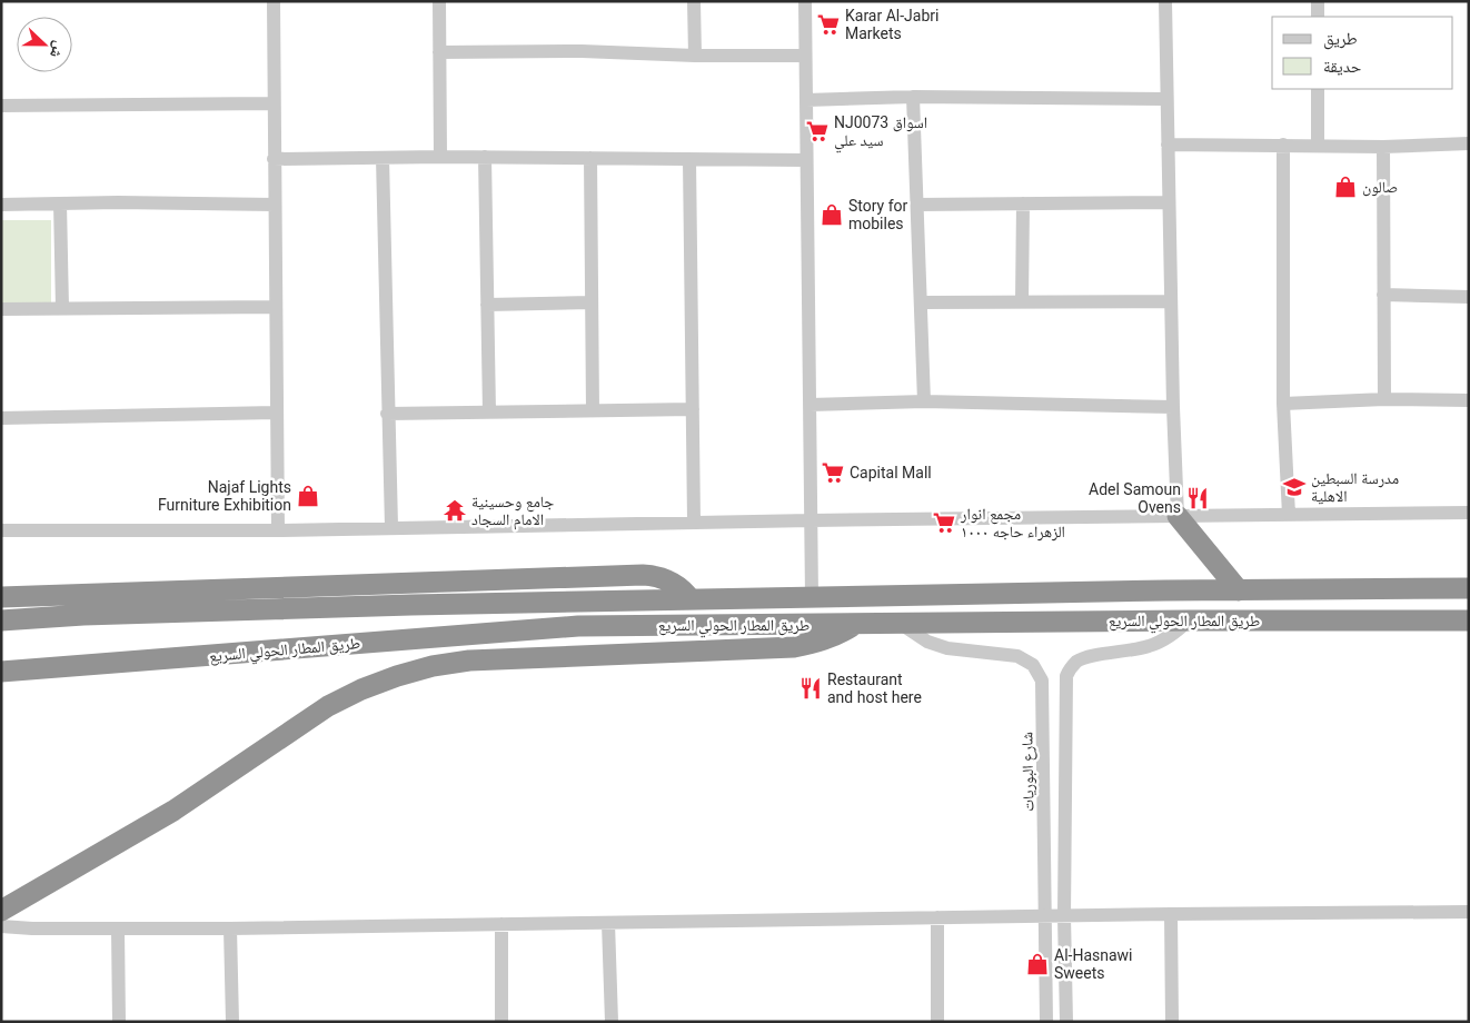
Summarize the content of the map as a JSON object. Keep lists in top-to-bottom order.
{
  "streets": {
    "highway": ["طريق المطار الحولي السريع"],
    "street": ["شارع البوريات"]
  },
  "crossings": [
    ["طريق المطار الحولي السريع", "شارع البوريات"]
  ],
  "places": {
    "supermarket": [
      "Karar Al-Jabri Markets",
      "NJ0073 اسواق سيد علي",
      "Capital Mall",
      "مجمع انوار الزهراء حاجه ١٠٠٠"
    ],
    "shop": [
      "صالون",
      "Story for mobiles",
      "Najaf Lights Furniture Exhibition",
      "Al-Hasnawi Sweets"
    ],
    "school or university": ["مدرسة السبطين الاهلية"],
    "restaurant": ["Adel Samoun Ovens", "Restaurant and host here"],
    "temple": ["جامع وحسينية الامام السجاد"]
  },
  "legend": ["طريق", "حديقة"],
  "north": "right"
}
